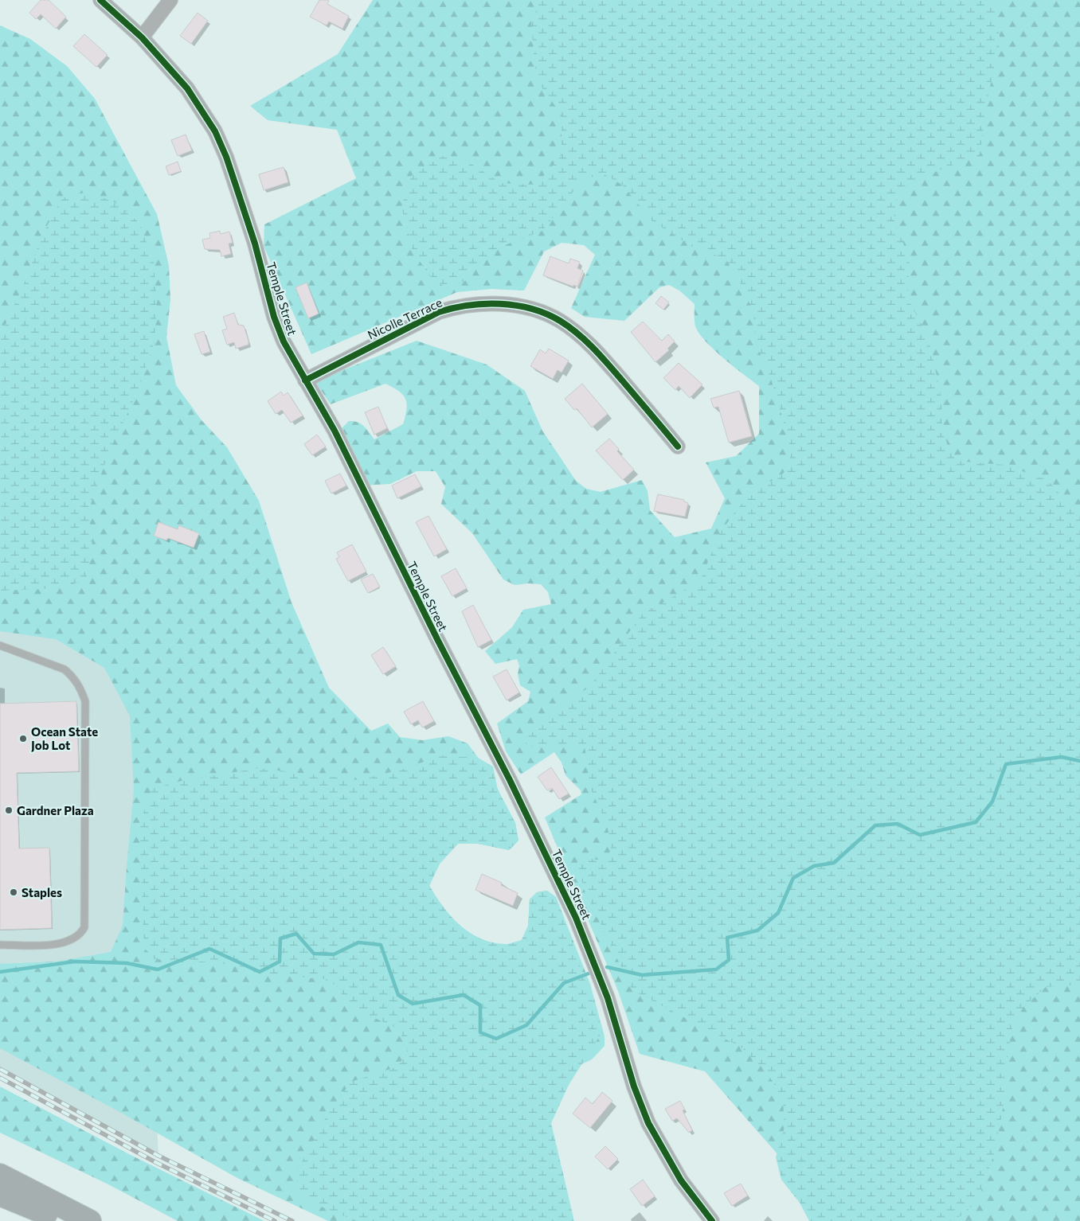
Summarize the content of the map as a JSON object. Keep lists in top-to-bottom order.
{
  "streets": {
    "street": ["Temple Street", "Nicolle Terrace"]
  },
  "crossings": [
    ["Temple Street", "Nicolle Terrace"]
  ],
  "places": ["Ocean State Job Lot", "Gardner Plaza", "Staples"]
}
